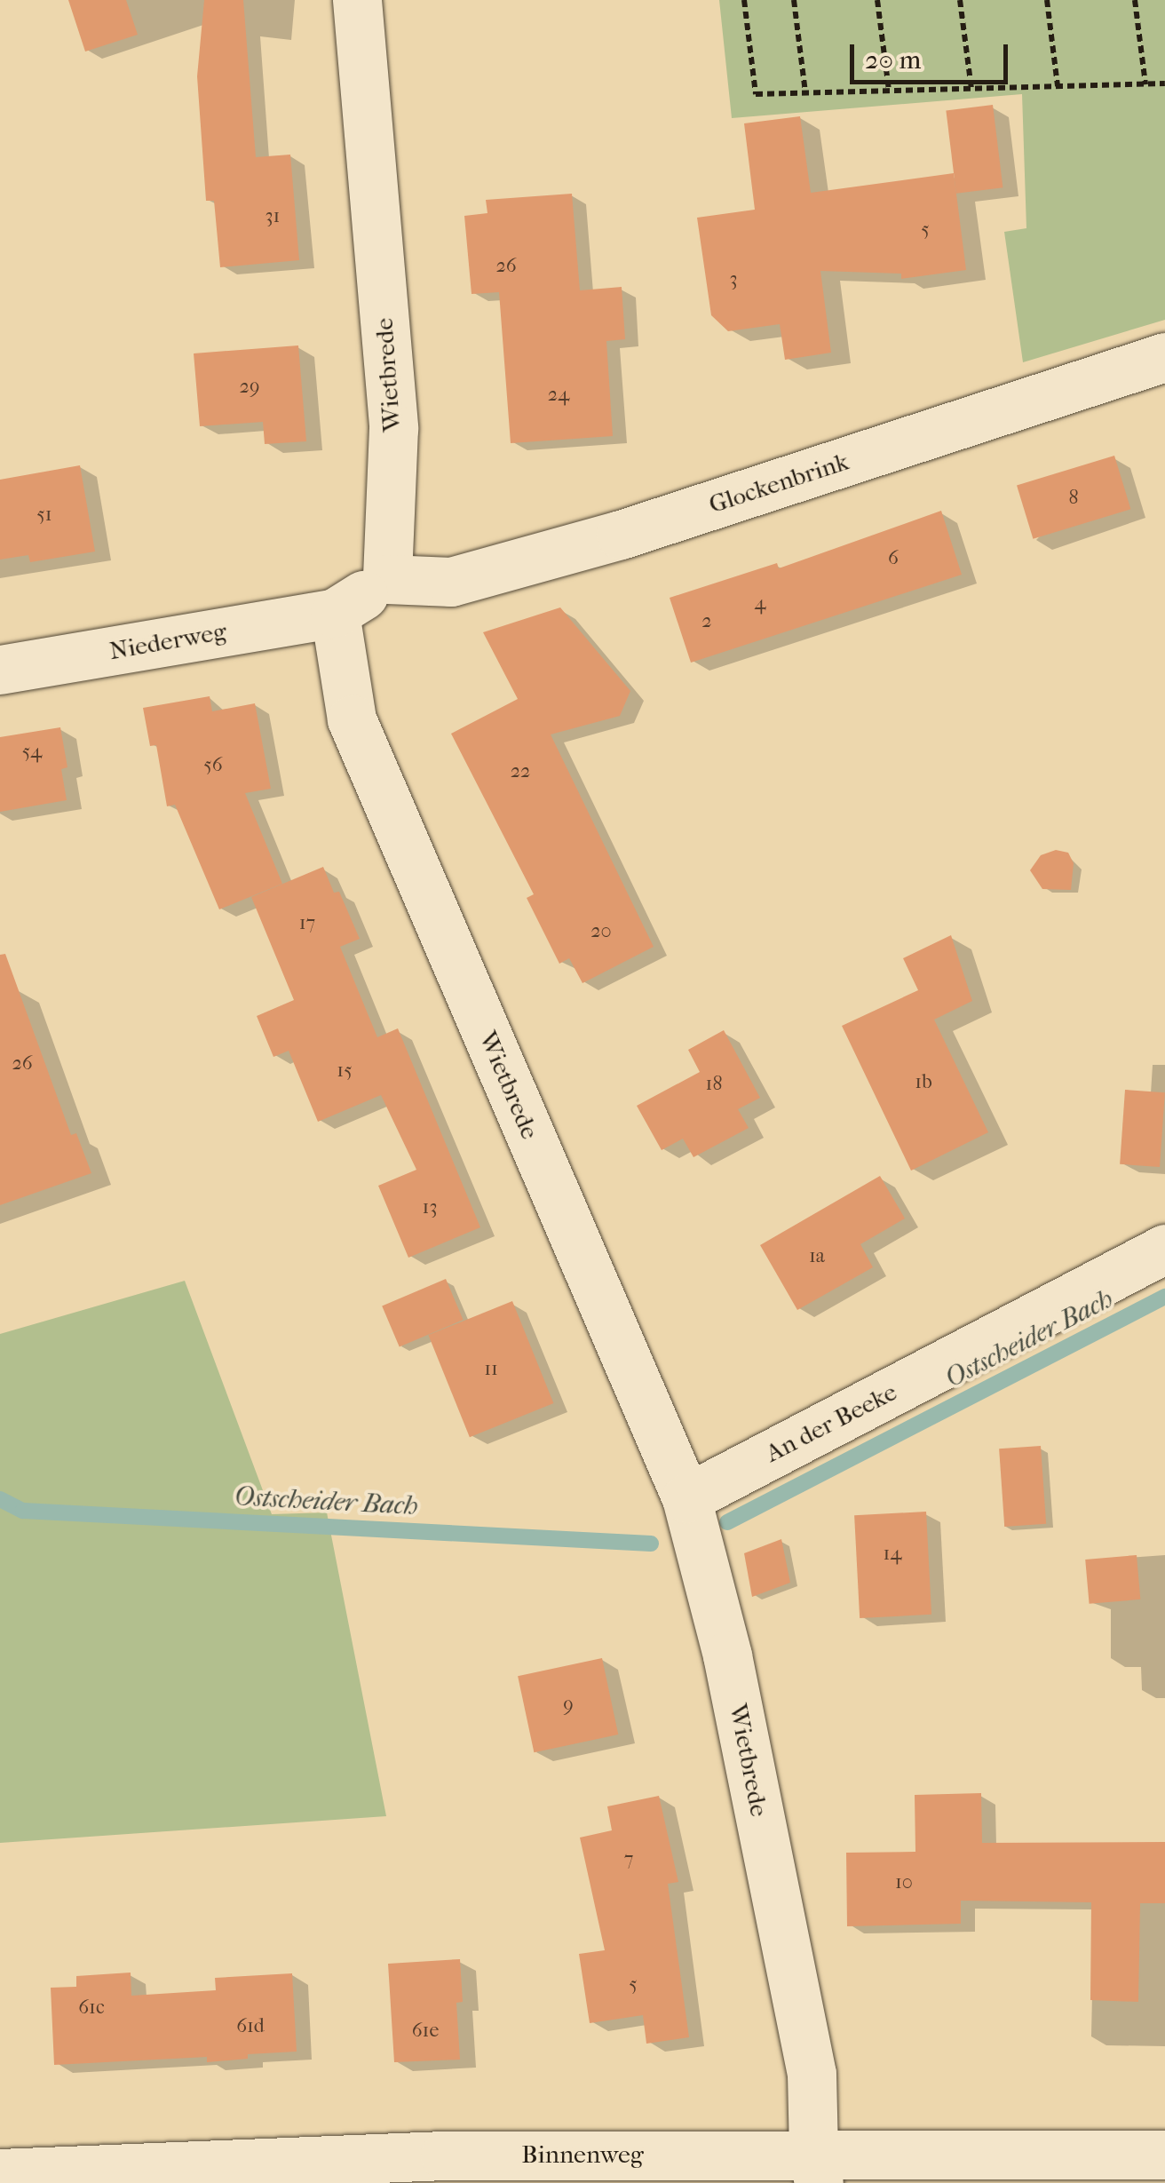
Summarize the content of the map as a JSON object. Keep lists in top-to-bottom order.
{
  "streets": {
    "street": [
      "Wietbrede",
      "Glockenbrink",
      "Niederweg",
      "An der Beeke",
      "Binnenweg"
    ]
  },
  "crossings": [
    ["Wietbrede", "Glockenbrink"],
    ["Wietbrede", "Niederweg"],
    ["Wietbrede", "An der Beeke"],
    ["Wietbrede", "Binnenweg"]
  ],
  "water": ["Ostscheider Bach"],
  "house_numbers": [
    "31",
    "5",
    "26",
    "3",
    "29",
    "24",
    "8",
    "51",
    "6",
    "4",
    "2",
    "54",
    "56",
    "22",
    "17",
    "20",
    "26",
    "15",
    "1b",
    "18",
    "13",
    "1a",
    "11",
    "14",
    "9",
    "7",
    "10",
    "5",
    "61c",
    "61d",
    "61e"
  ],
  "scale_bar": "20 m"
}
